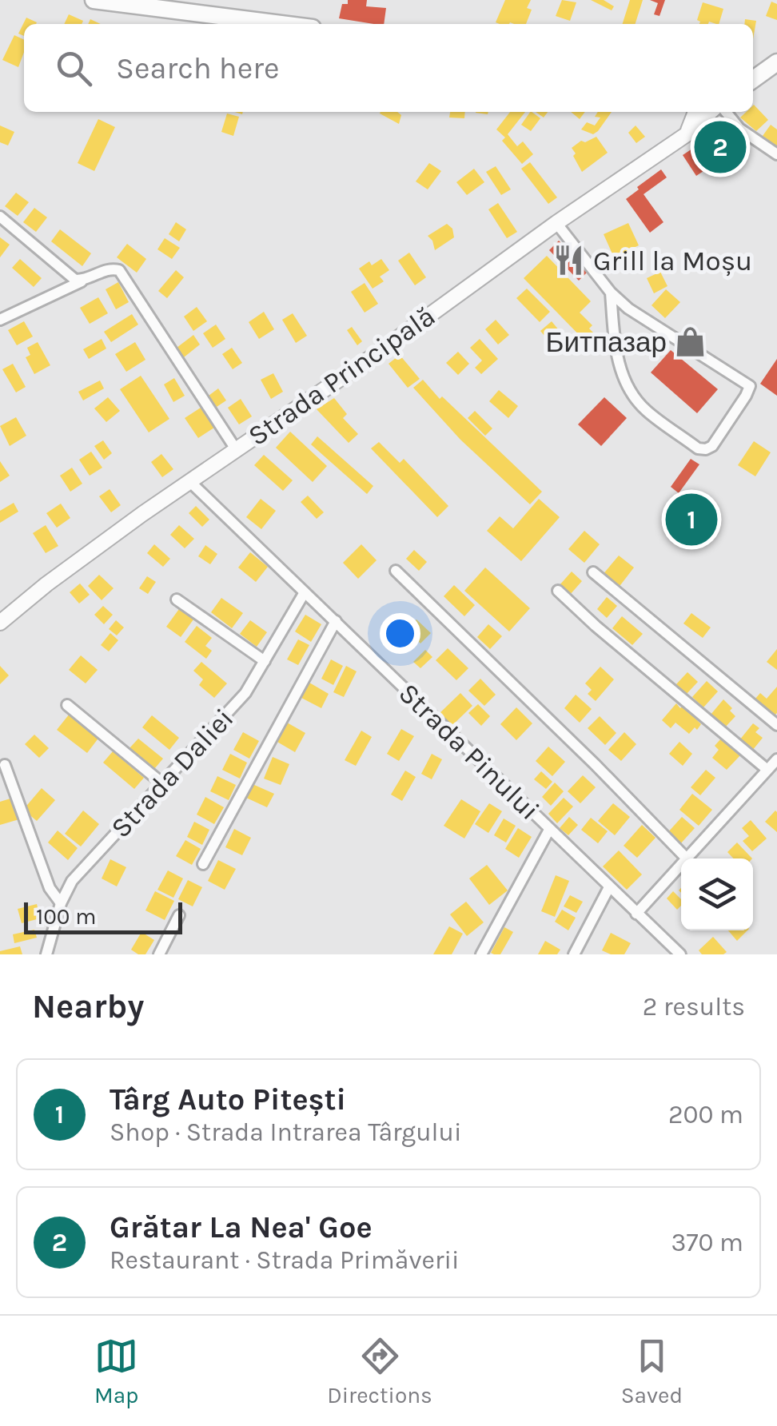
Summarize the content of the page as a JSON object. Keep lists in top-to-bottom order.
{
  "streets": {
    "main road": ["Strada Principală"],
    "street": ["Strada Pinului", "Strada Daliei"]
  },
  "crossings": [
    ["Strada Principală", "Strada Pinului"],
    ["Strada Pinului", "Strada Daliei"]
  ],
  "places": {
    "restaurant": ["Grill la Moșu"],
    "shop": ["Битпазар"]
  },
  "scale_bar": "100 m",
  "page": {
    "search": "Search here",
    "pins": ["2", "1"],
    "scale": "100 m",
    "heading": ["Nearby", "2 results"],
    "list": [
      {
        "mark": "1",
        "name": "Târg Auto Pitești",
        "note": "Shop · Strada Intrarea Târgului",
        "value": "200 m"
      },
      {
        "mark": "2",
        "name": "Grătar La Nea' Goe",
        "note": "Restaurant · Strada Primăverii",
        "value": "370 m"
      }
    ],
    "nav": ["Map", "Directions", "Saved"]
  }
}
